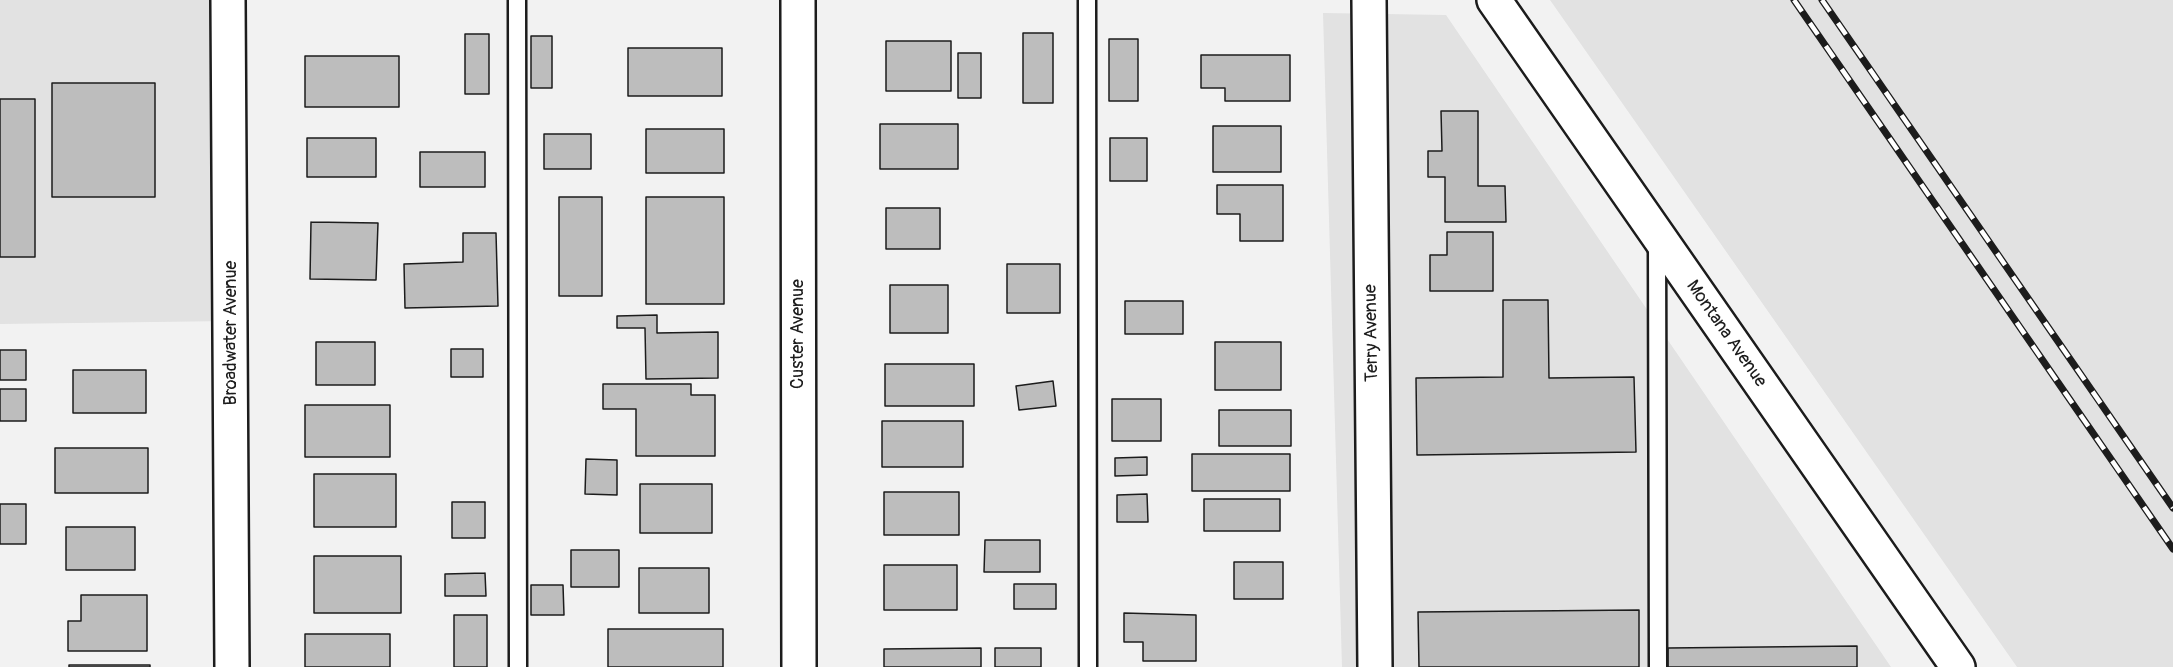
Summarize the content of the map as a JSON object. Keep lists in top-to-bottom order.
{
  "streets": {
    "main road": [
      "Broadwater Avenue",
      "Terry Avenue",
      "Custer Avenue",
      "Montana Avenue"
    ]
  }
}
